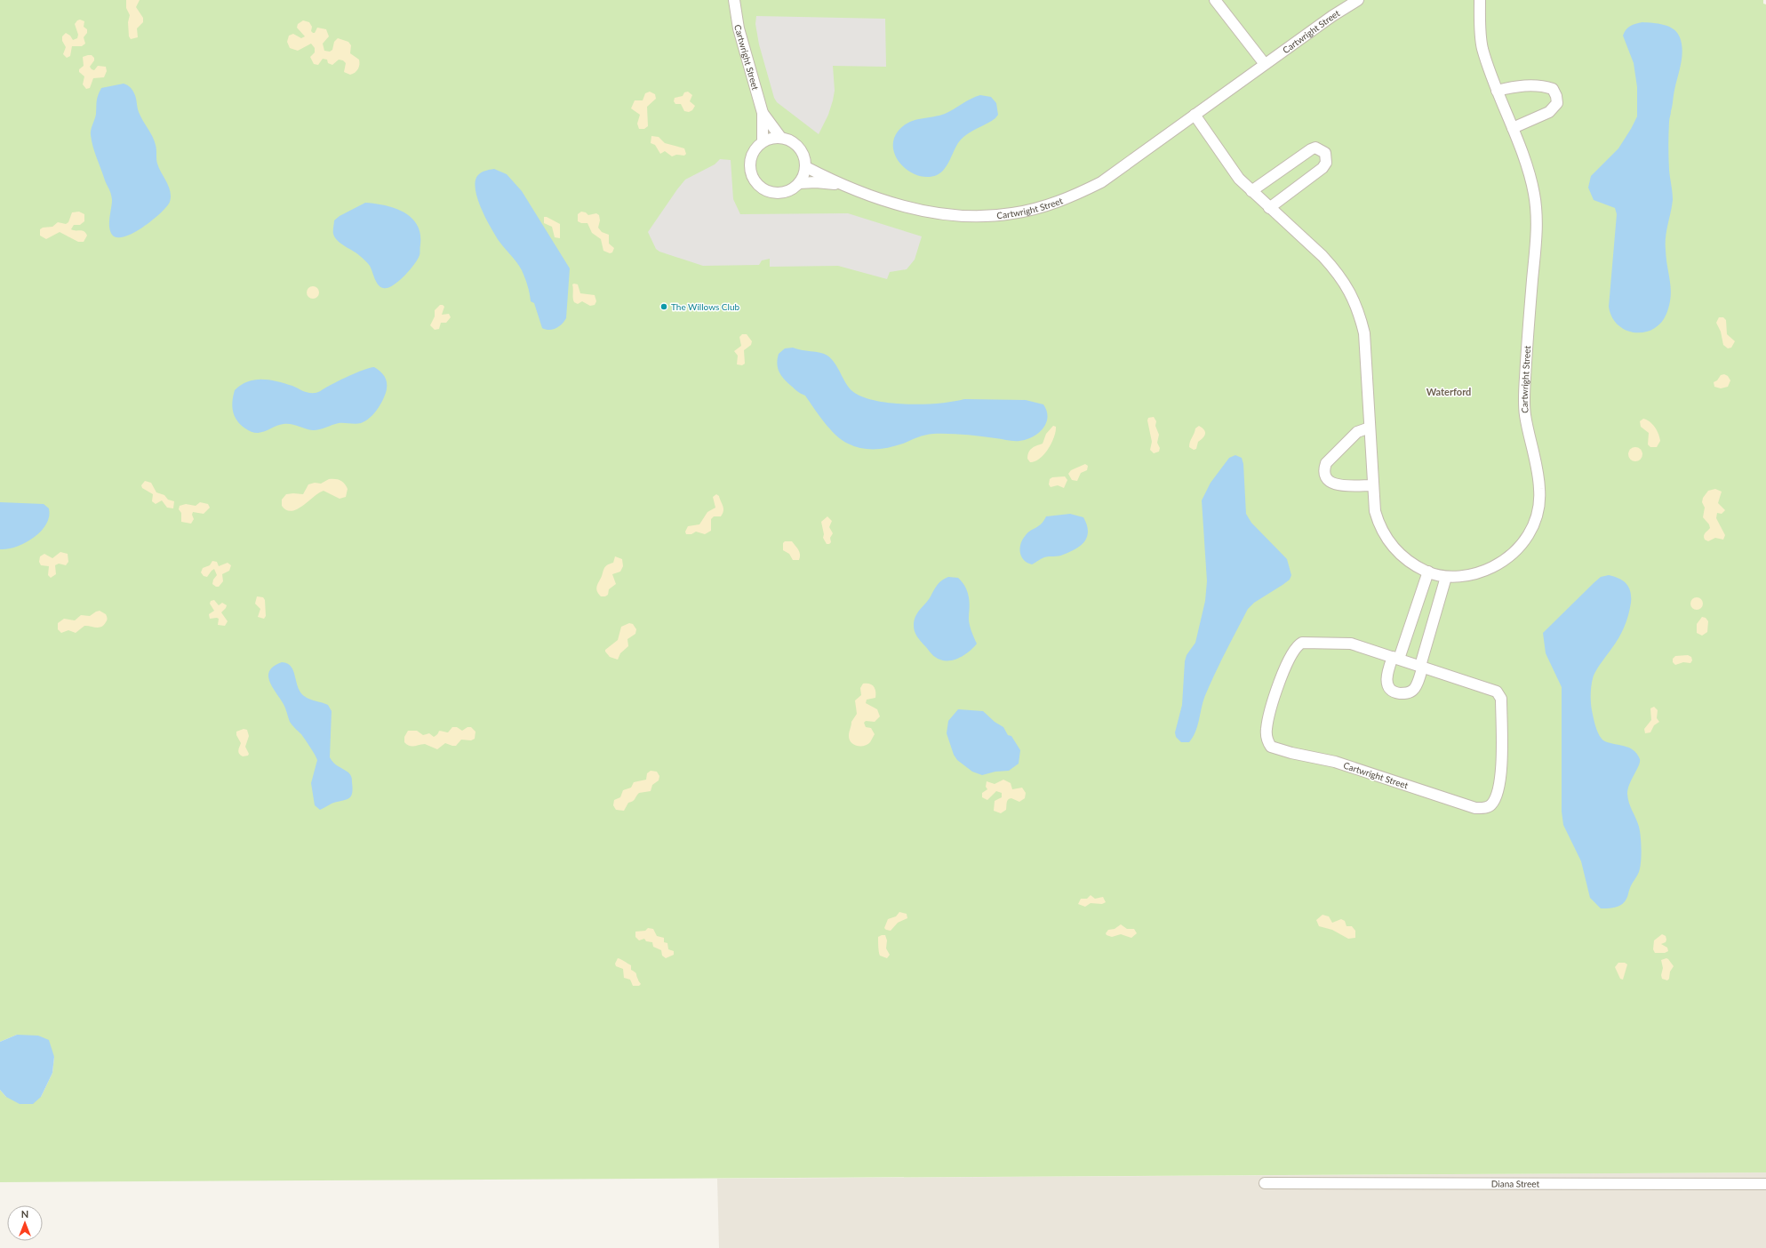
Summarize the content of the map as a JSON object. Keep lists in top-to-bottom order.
{
  "streets": {
    "street": ["Cartwright Street", "Diana Street"]
  },
  "districts": ["Waterford"],
  "places": ["The Willows Club"],
  "north": "top"
}
